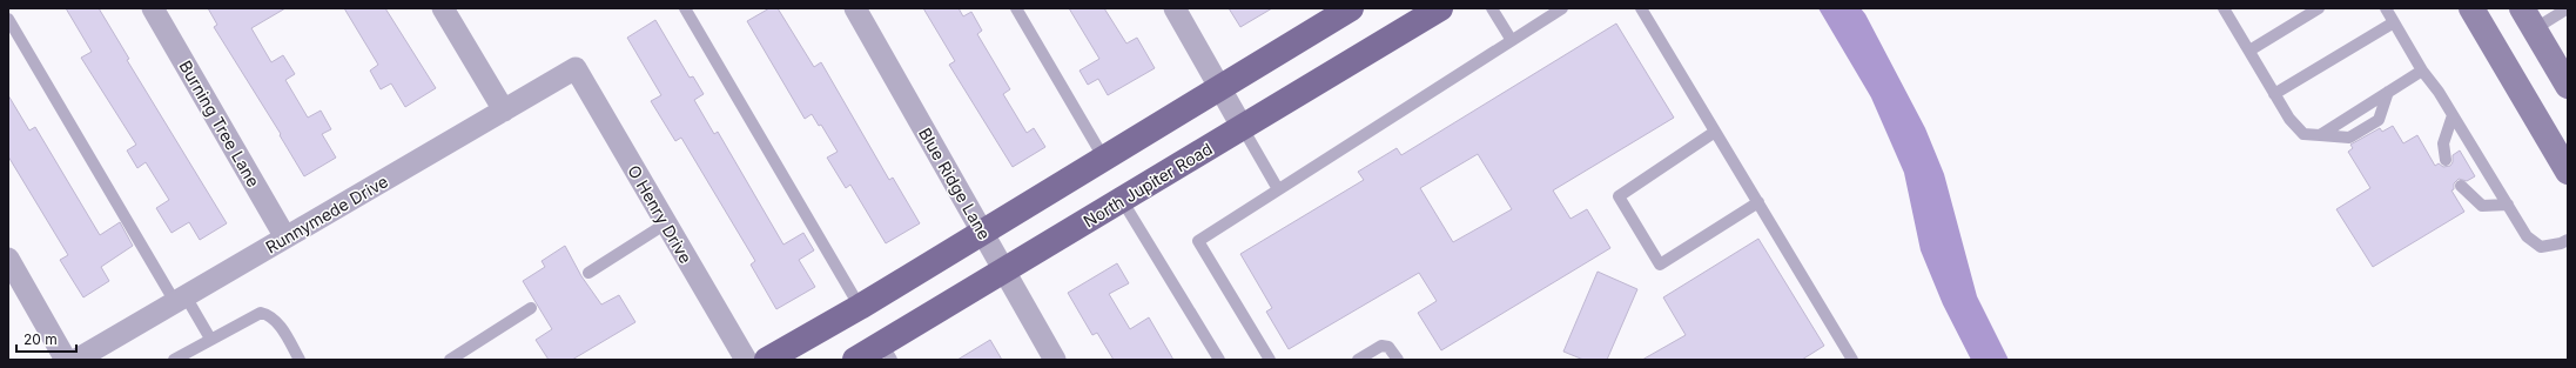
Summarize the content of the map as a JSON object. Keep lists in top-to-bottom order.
{
  "streets": {
    "main road": ["North Jupiter Road"],
    "street": [
      "Burning Tree Lane",
      "Blue Ridge Lane",
      "Runnymede Drive",
      "O Henry Drive"
    ]
  },
  "crossings": [
    ["Burning Tree Lane", "Runnymede Drive"],
    ["Blue Ridge Lane", "North Jupiter Road"],
    ["Runnymede Drive", "O Henry Drive"]
  ],
  "scale_bar": "20 m"
}
